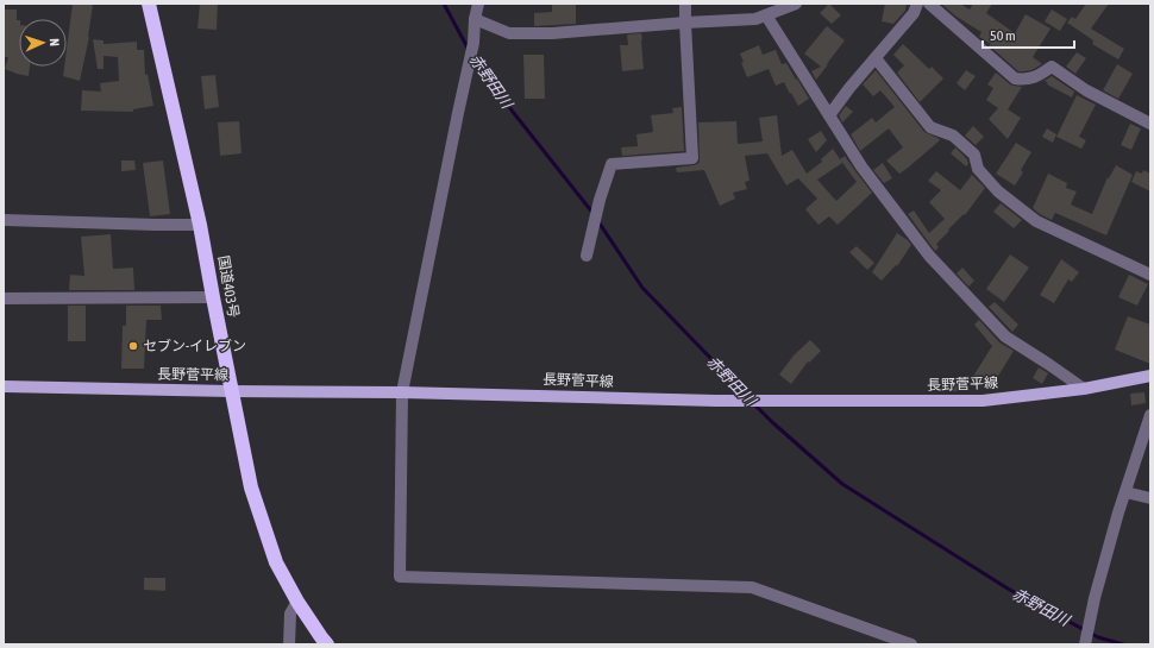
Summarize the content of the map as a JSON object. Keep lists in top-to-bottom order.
{
  "streets": {
    "highway": ["国道403号"],
    "main road": ["長野菅平線"]
  },
  "crossings": [
    ["国道403号", "長野菅平線"]
  ],
  "water": ["赤野田川"],
  "places": ["セブン-イレブン"],
  "scale_bar": "50 m",
  "north": "right"
}
